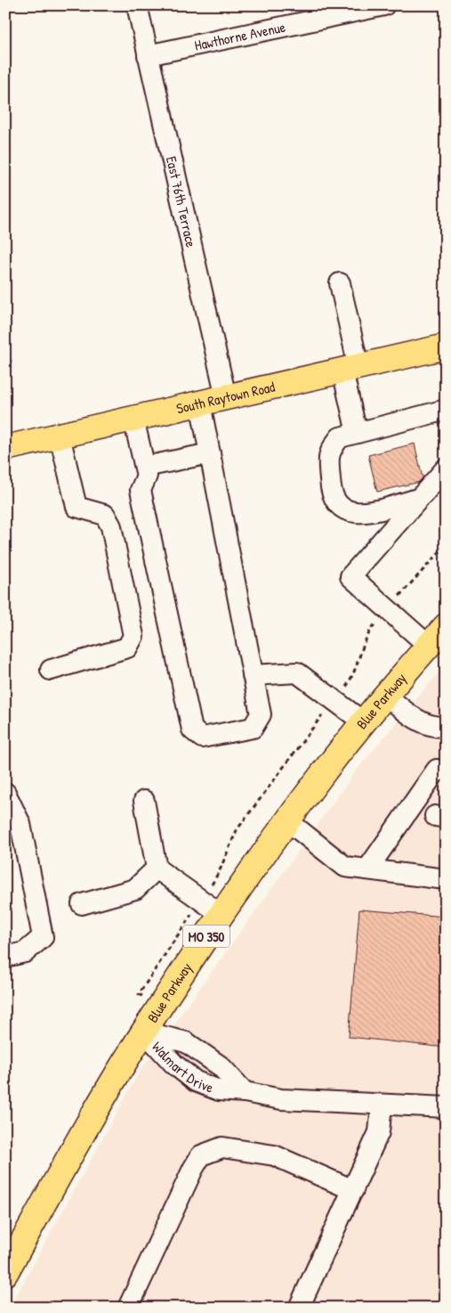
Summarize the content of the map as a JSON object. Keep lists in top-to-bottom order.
{
  "streets": {
    "main road": ["South Raytown Road", "Blue Parkway", "MO 350"],
    "street": ["Hawthorne Avenue", "East 76th Terrace", "Walmart Drive"]
  },
  "crossings": [
    ["Hawthorne Avenue", "East 76th Terrace"],
    ["East 76th Terrace", "South Raytown Road"],
    ["Blue Parkway", "Walmart Drive"]
  ]
}
